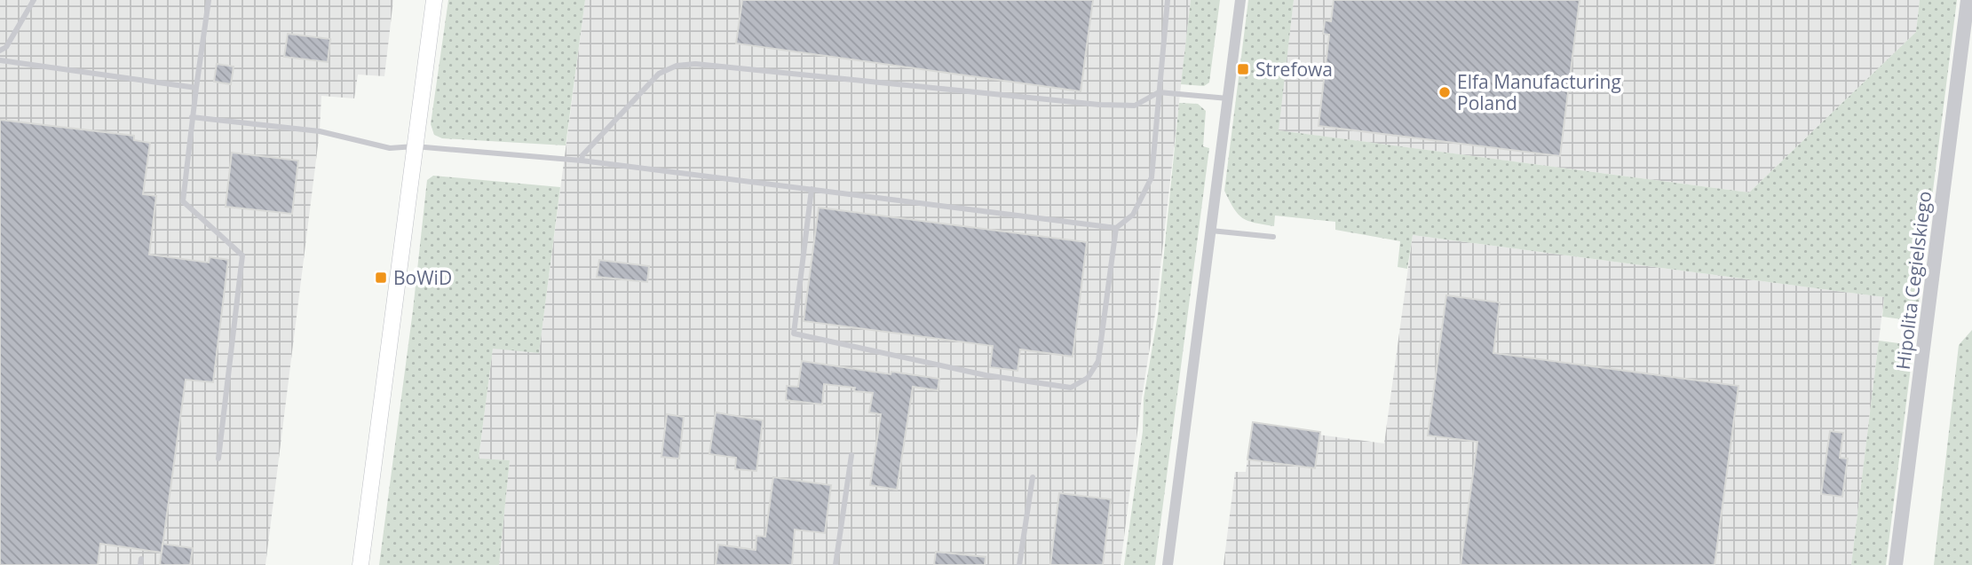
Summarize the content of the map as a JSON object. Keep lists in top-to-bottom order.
{
  "streets": {
    "street": ["Hipolita Cegielskiego"]
  },
  "places": {
    "transit": ["Strefowa", "BoWiD"],
    "other": ["Elfa Manufacturing Poland"]
  }
}
